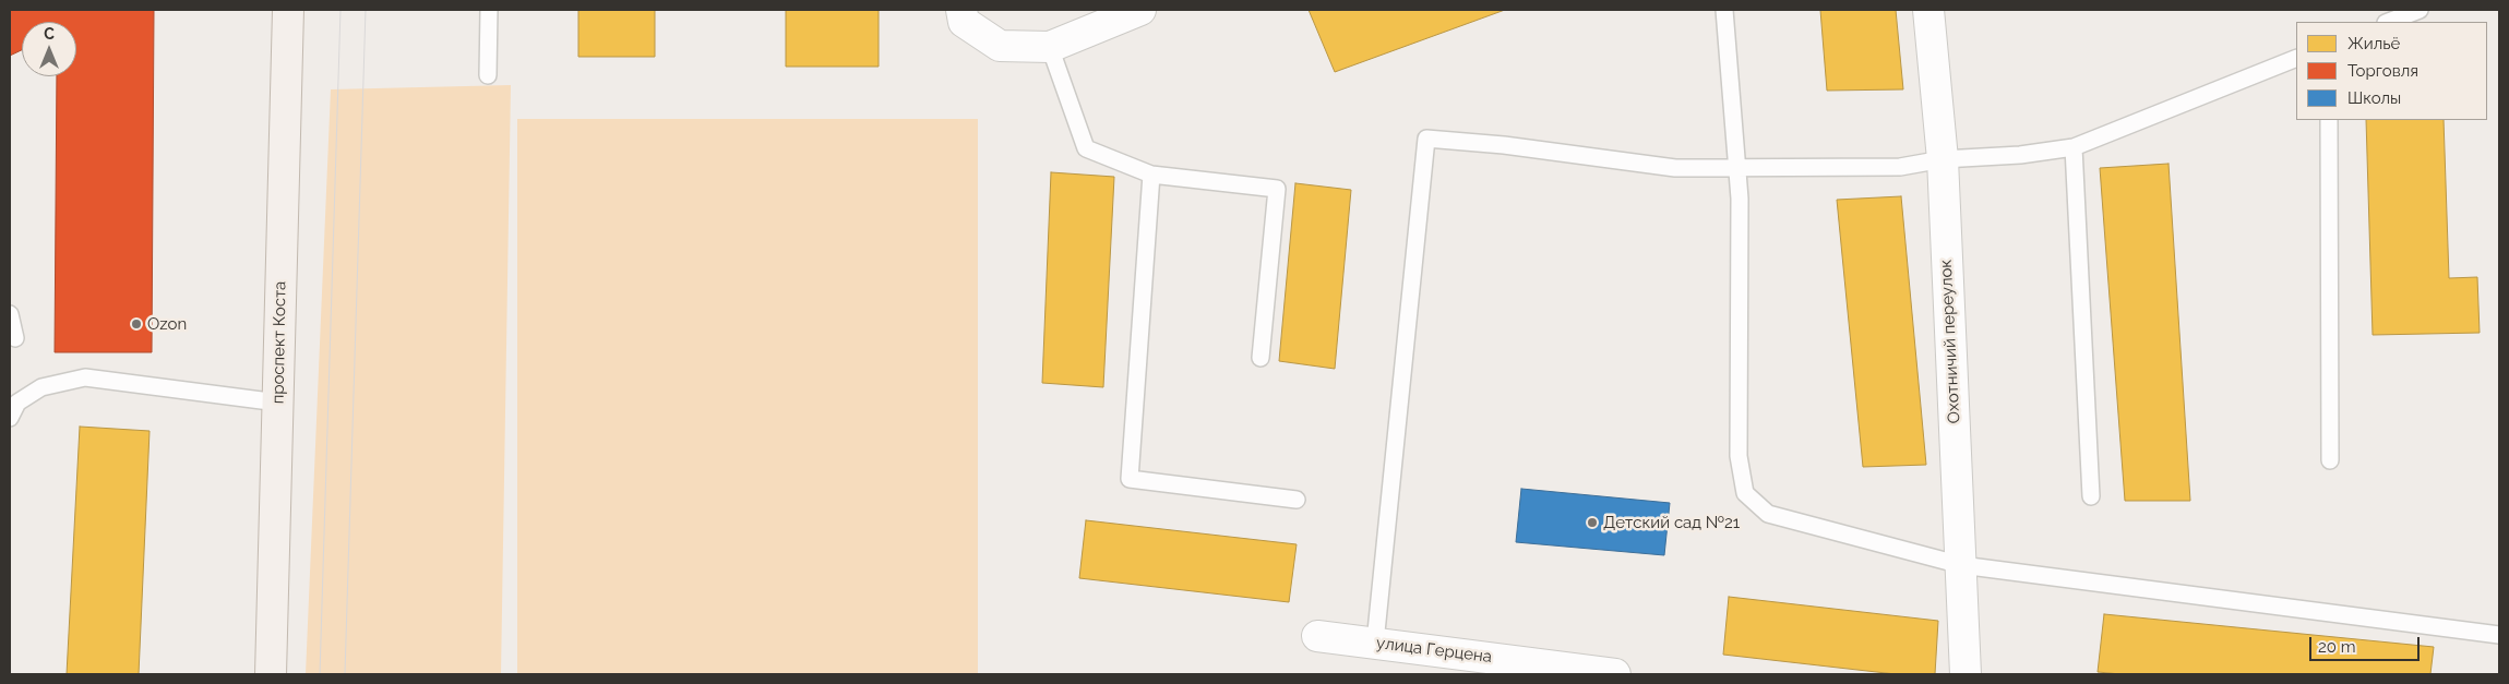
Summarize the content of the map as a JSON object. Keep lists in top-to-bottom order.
{
  "streets": {
    "main road": ["проспект Коста"],
    "street": ["Охотничий переулок", "улица Герцена"]
  },
  "places": ["Ozon", "Детский сад №21"],
  "legend": ["Жильё", "Торговля", "Школы"],
  "scale_bar": "20 m",
  "north": "top"
}
